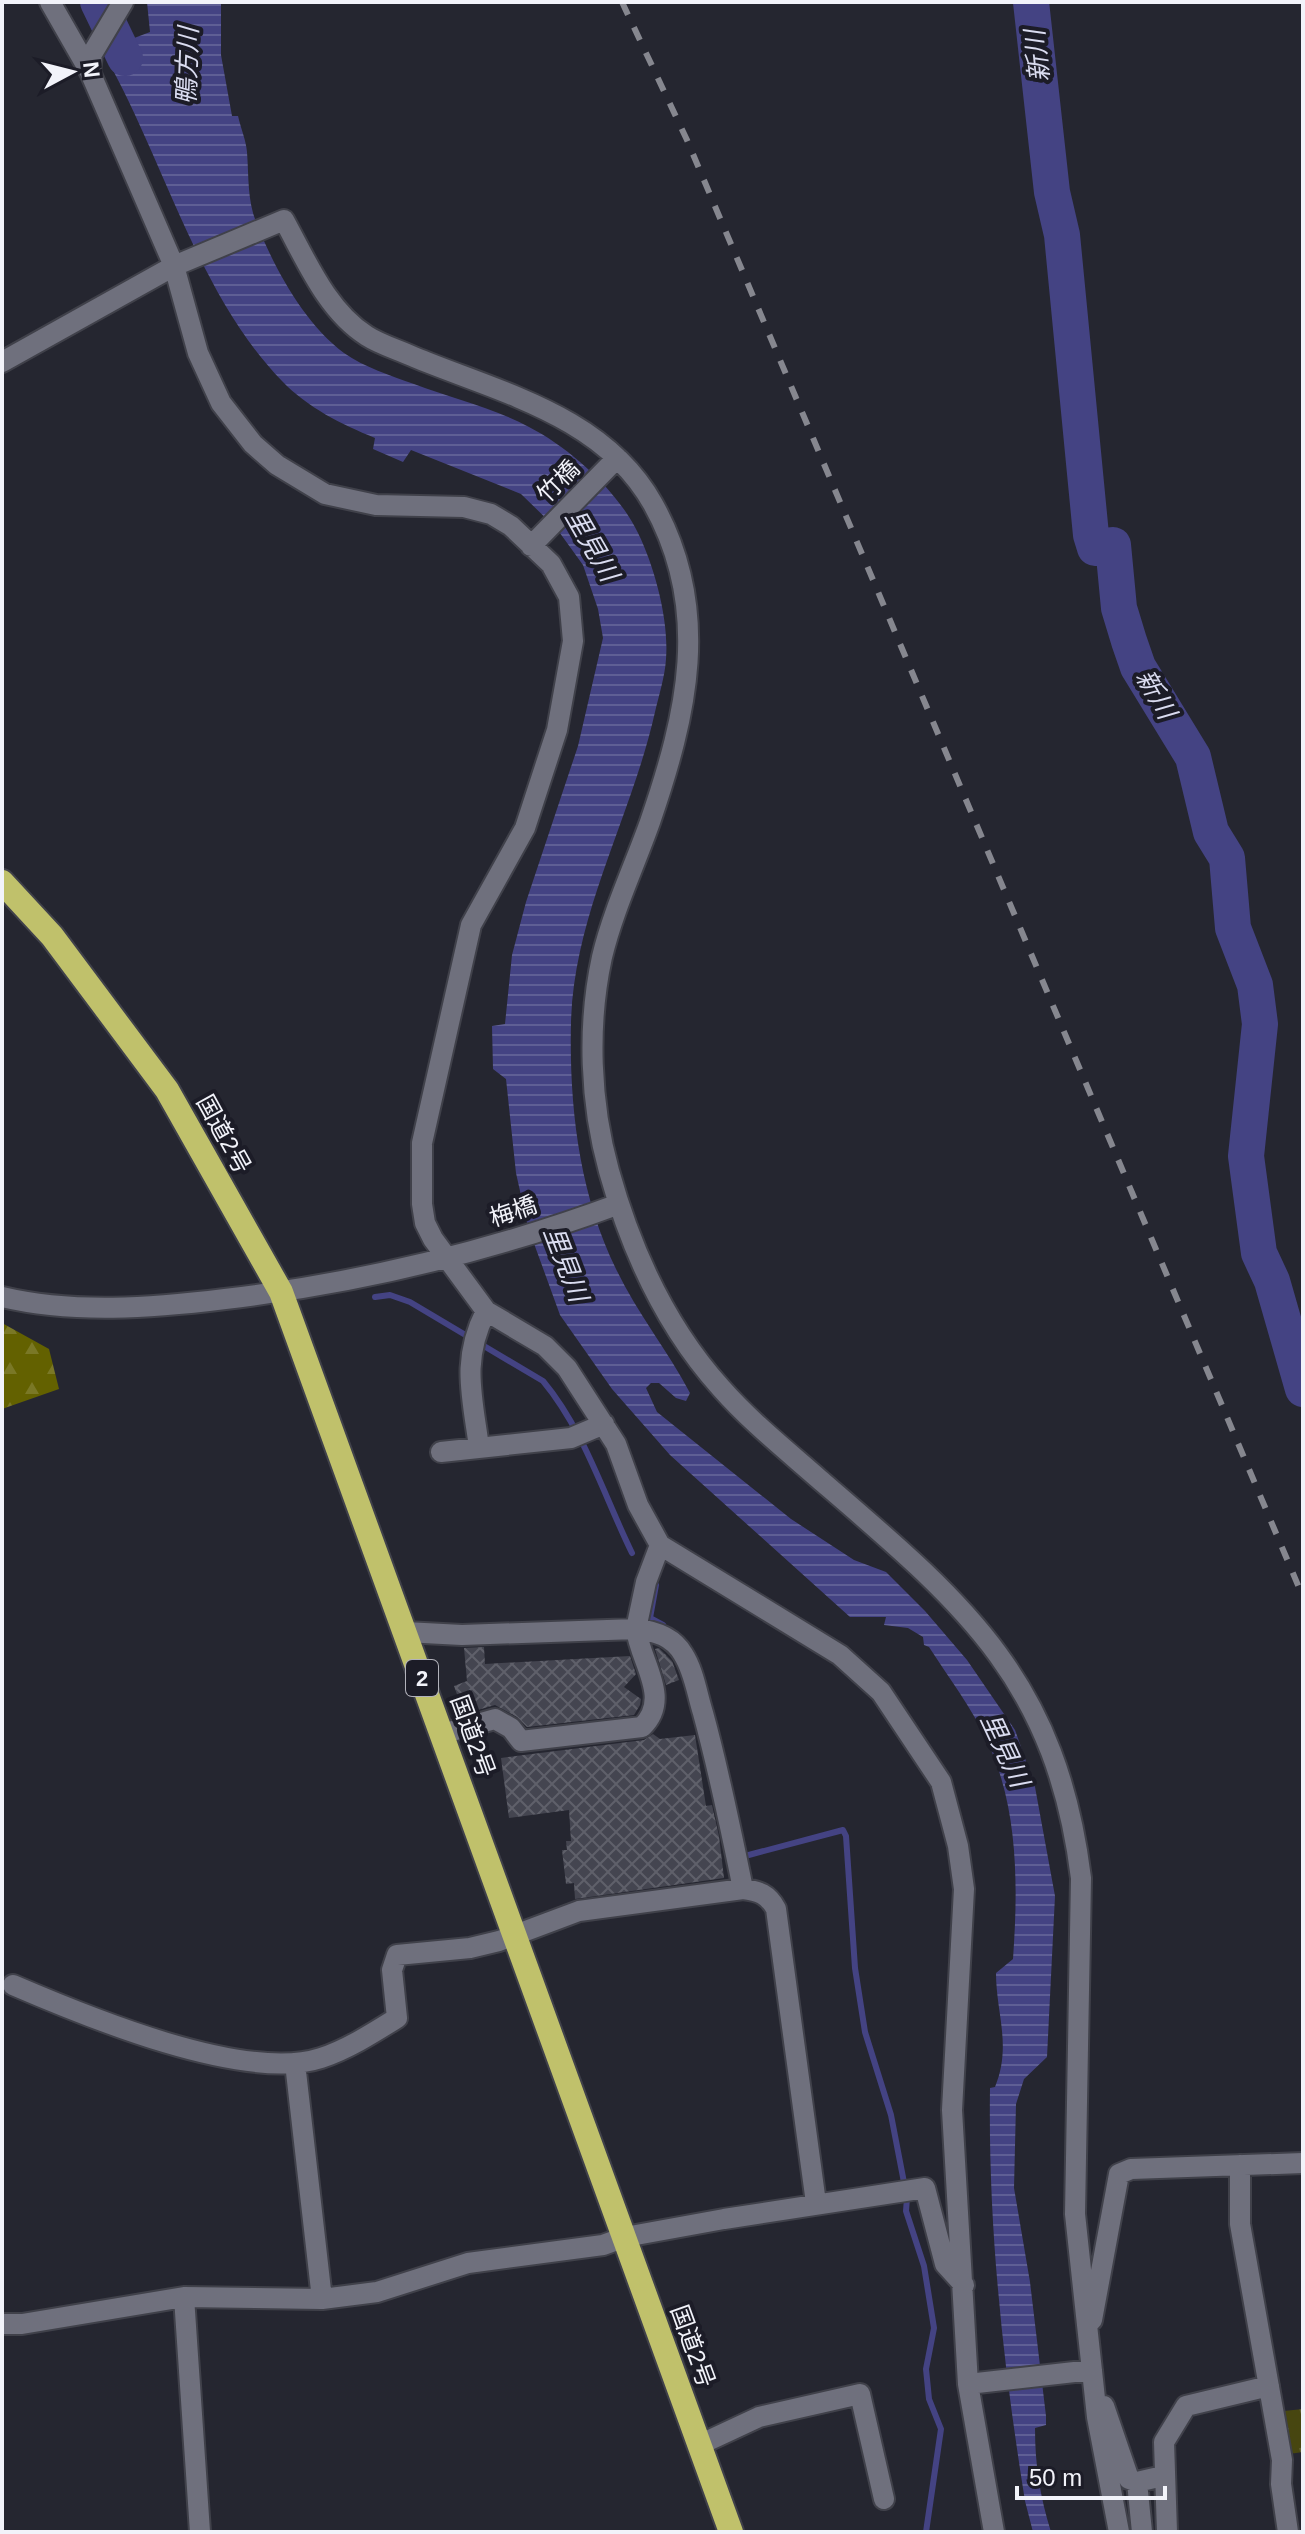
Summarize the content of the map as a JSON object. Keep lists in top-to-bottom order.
{
  "streets": {
    "highway": ["国道2号", "2"],
    "street": ["竹橋", "梅橋"]
  },
  "crossings": [
    ["国道2号", "梅橋"]
  ],
  "water": ["新川", "鴨方川", "里見川"],
  "scale_bar": "50 m",
  "north": "right"
}
